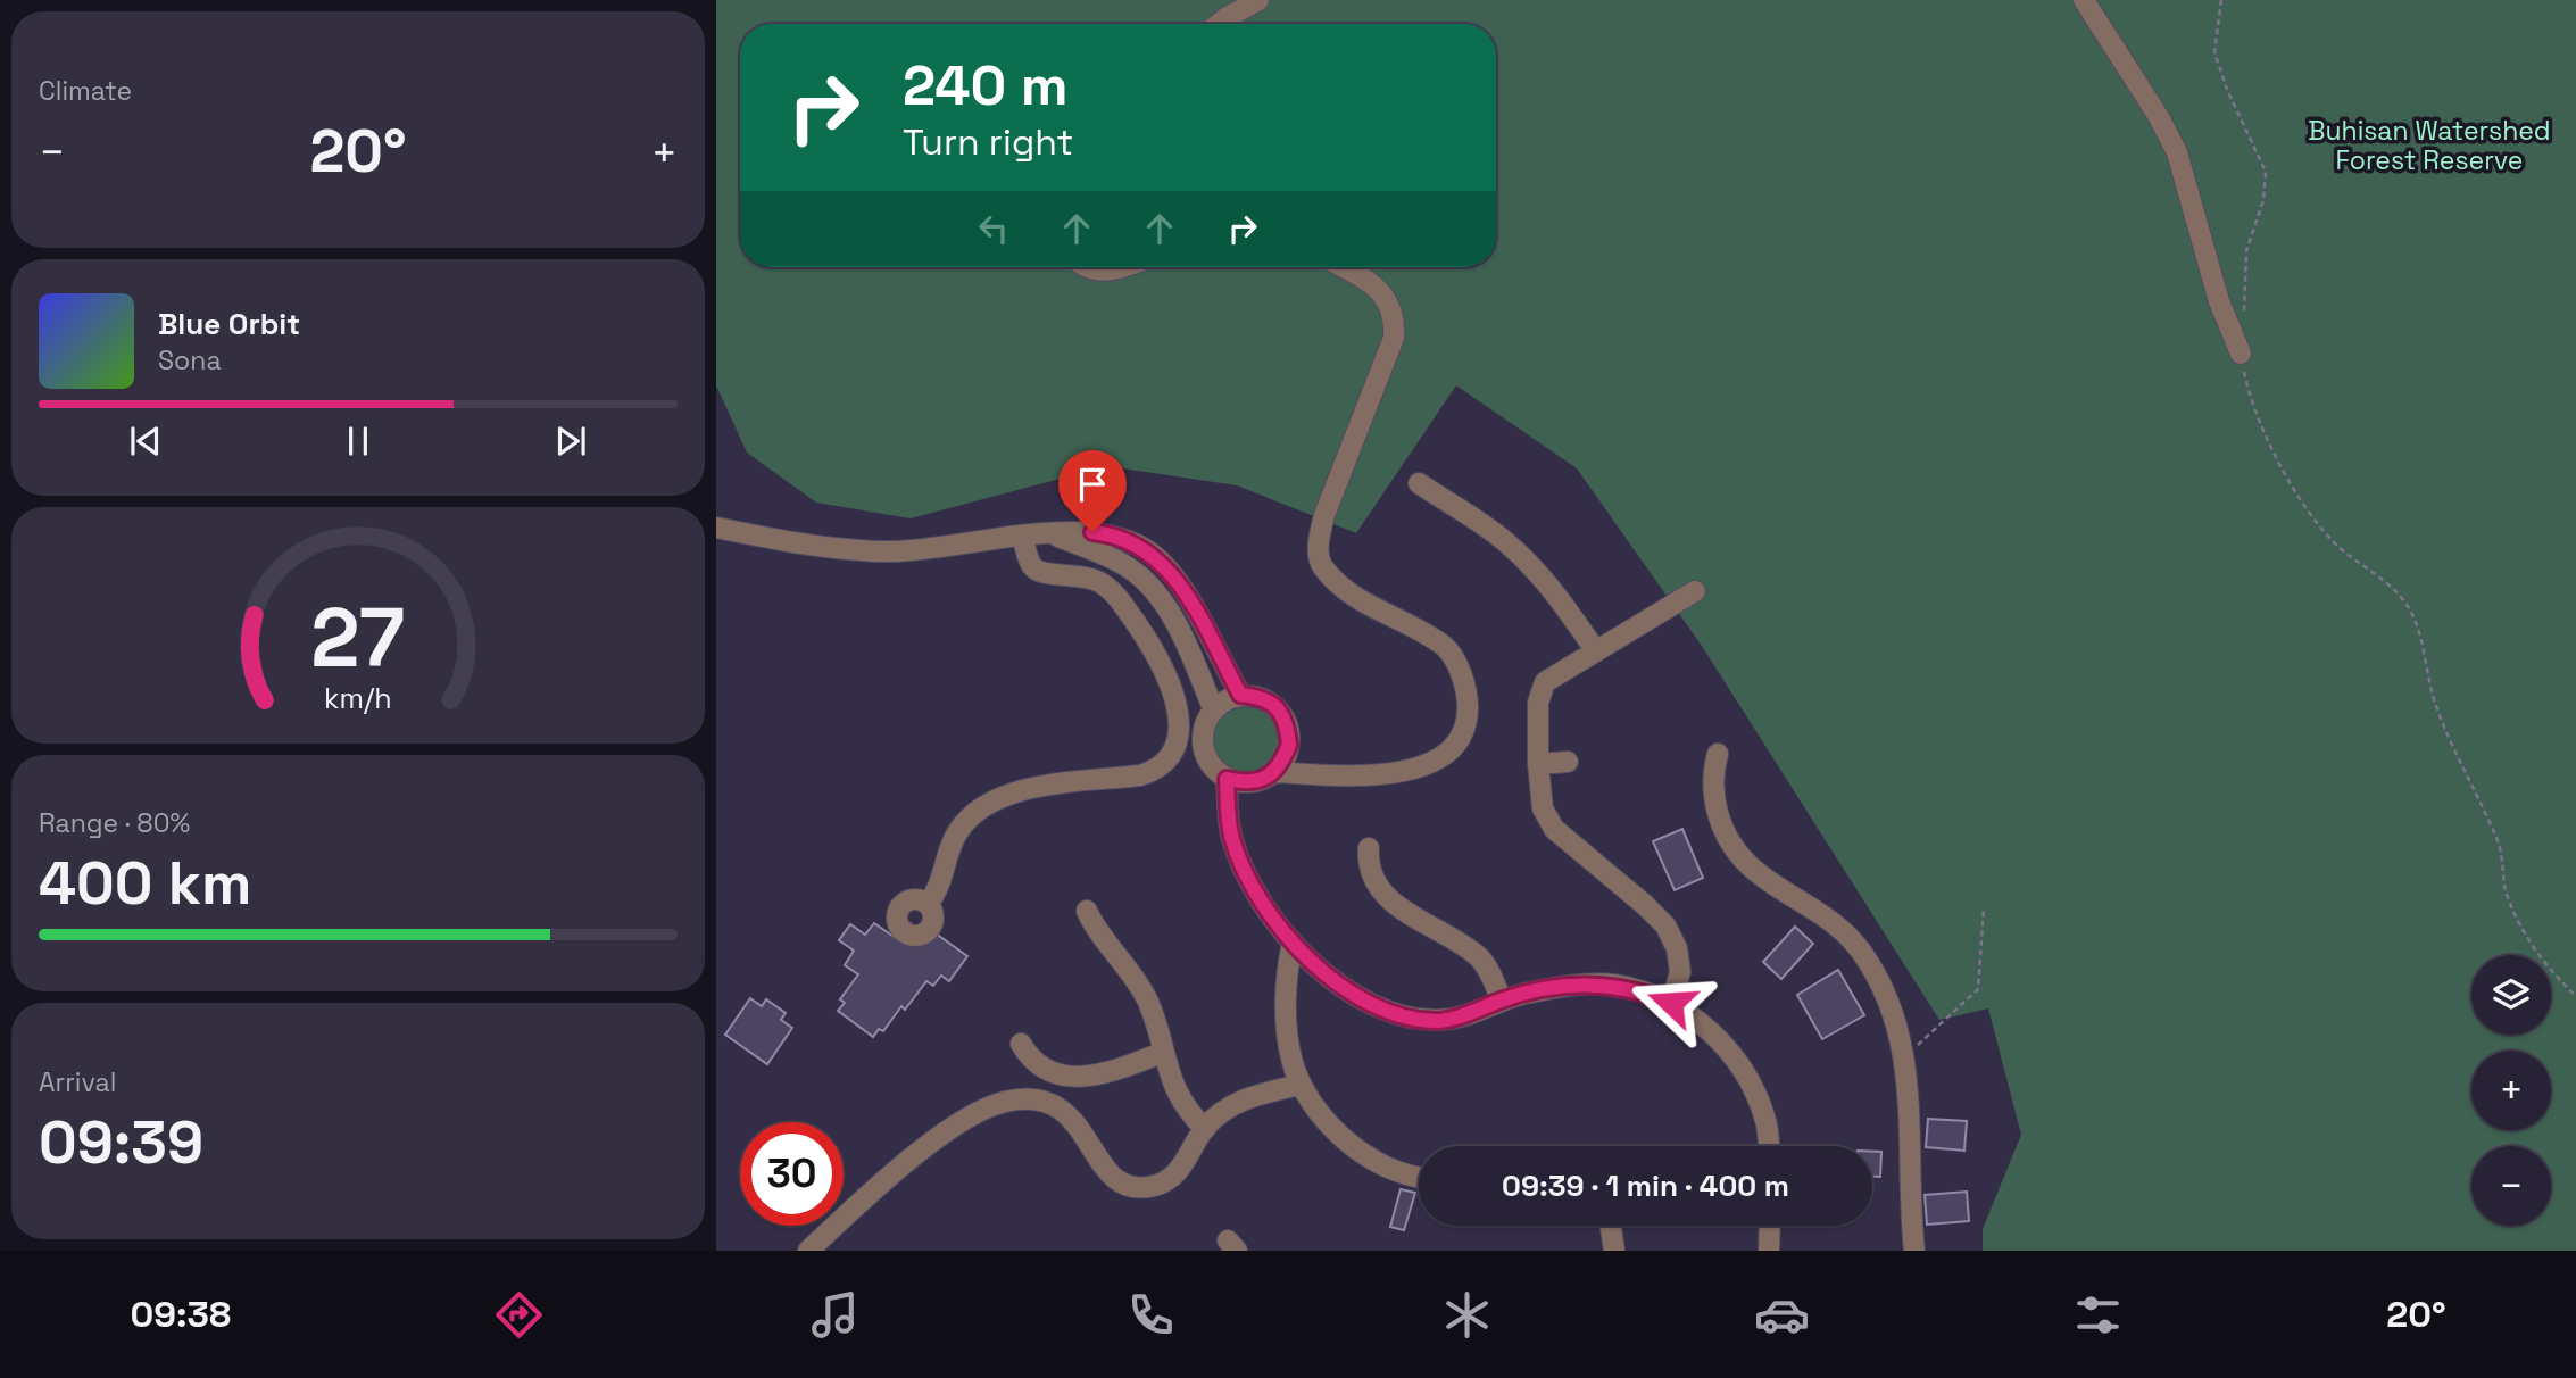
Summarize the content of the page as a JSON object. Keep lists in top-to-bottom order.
{
  "parks": ["Buhisan Watershed Forest Reserve"],
  "page": {
    "tile": [
      "Climate",
      ["Range · 80%", "400 km"],
      ["Arrival", "09:39"]
    ],
    "turn": ["240 m", "Turn right"],
    "heat": ["−", "20°", "+"],
    "song": ["Blue Orbit", "Sona"],
    "map_buttons": ["+", "−"],
    "limit": "30",
    "trip": "09:39 · 1 min · 400 m",
    "tabs": ["09:38", "20°"],
    "gauge": ["27", "km/h"]
  }
}
